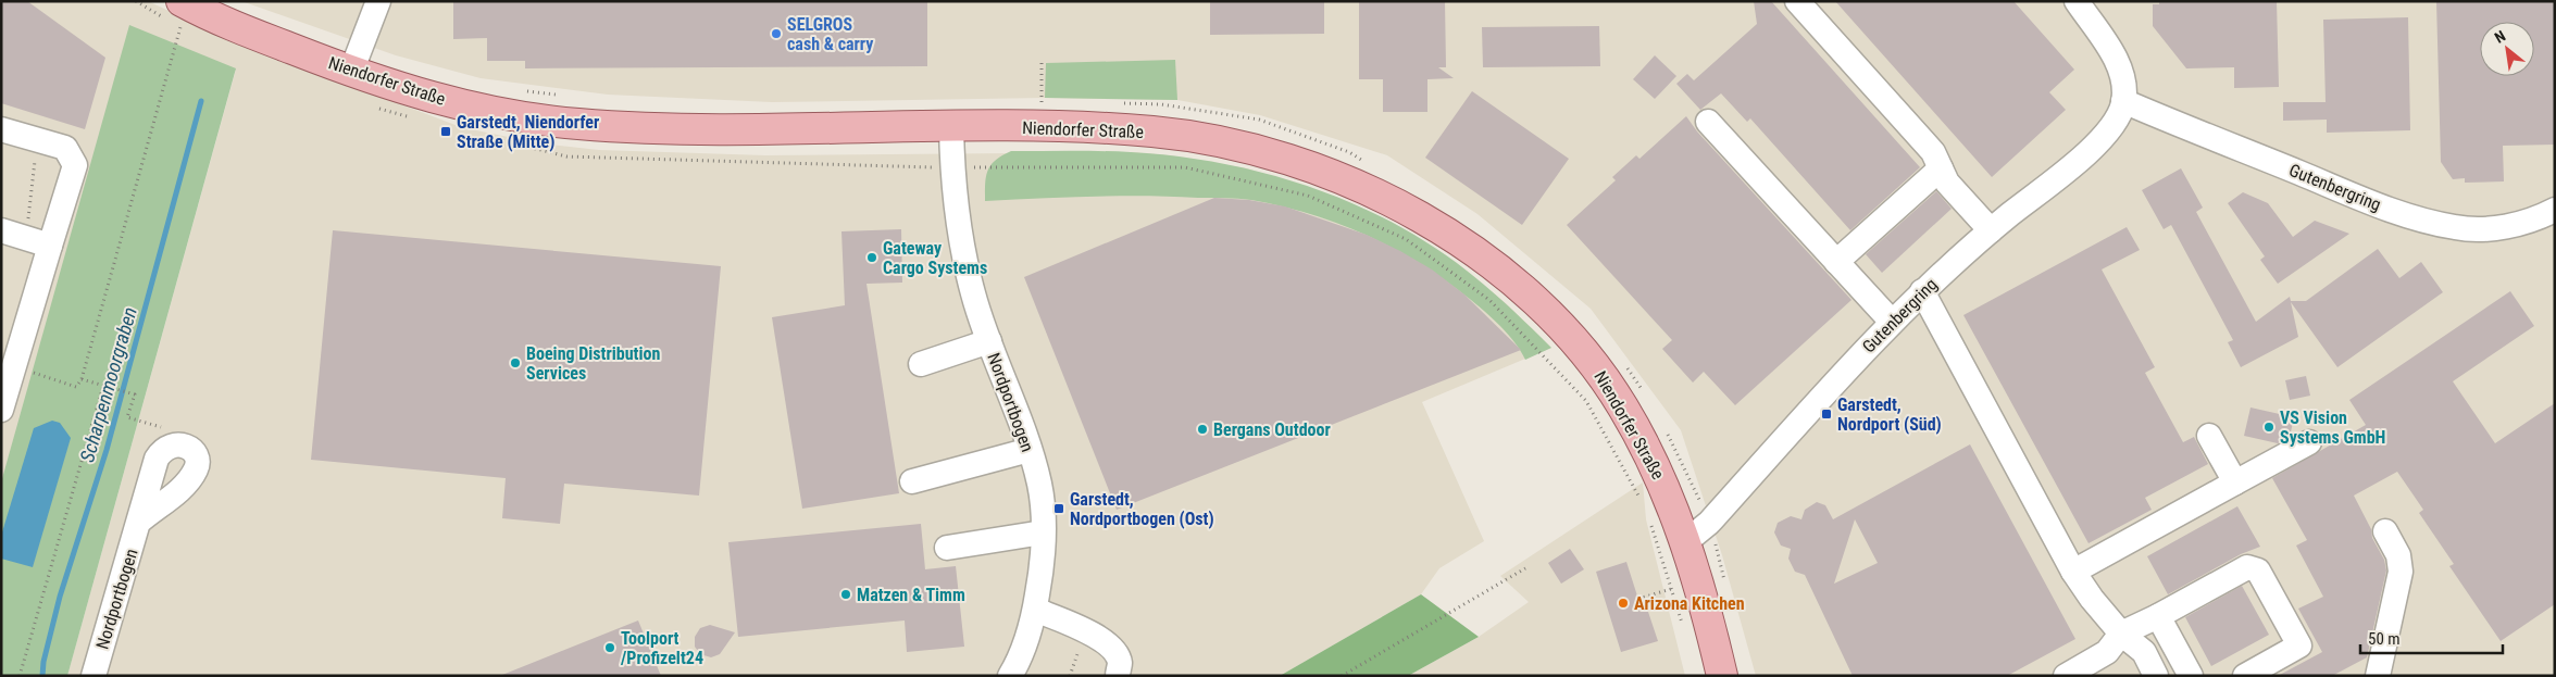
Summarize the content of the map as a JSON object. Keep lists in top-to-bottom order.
{
  "streets": {
    "main road": ["Niendorfer Straße"],
    "street": ["Gutenbergring", "Nordportbogen"]
  },
  "crossings": [
    ["Niendorfer Straße", "Gutenbergring"],
    ["Niendorfer Straße", "Nordportbogen"]
  ],
  "water": ["Scharpenmoorgraben"],
  "places": {
    "other": [
      "SELGROS cash & carry",
      "Gateway Cargo Systems",
      "Boeing Distribution Services",
      "VS Vision Systems GmbH",
      "Bergans Outdoor",
      "Matzen & Timm",
      "Arizona Kitchen",
      "Toolport /Profizelt24"
    ],
    "transit": ["Garstedt, Niendorfer Straße (Mitte)", "Garstedt, Nordport (Süd)", "Garstedt, Nordportbogen (Ost)"]
  },
  "scale_bar": "50 m",
  "north": "top left"
}
